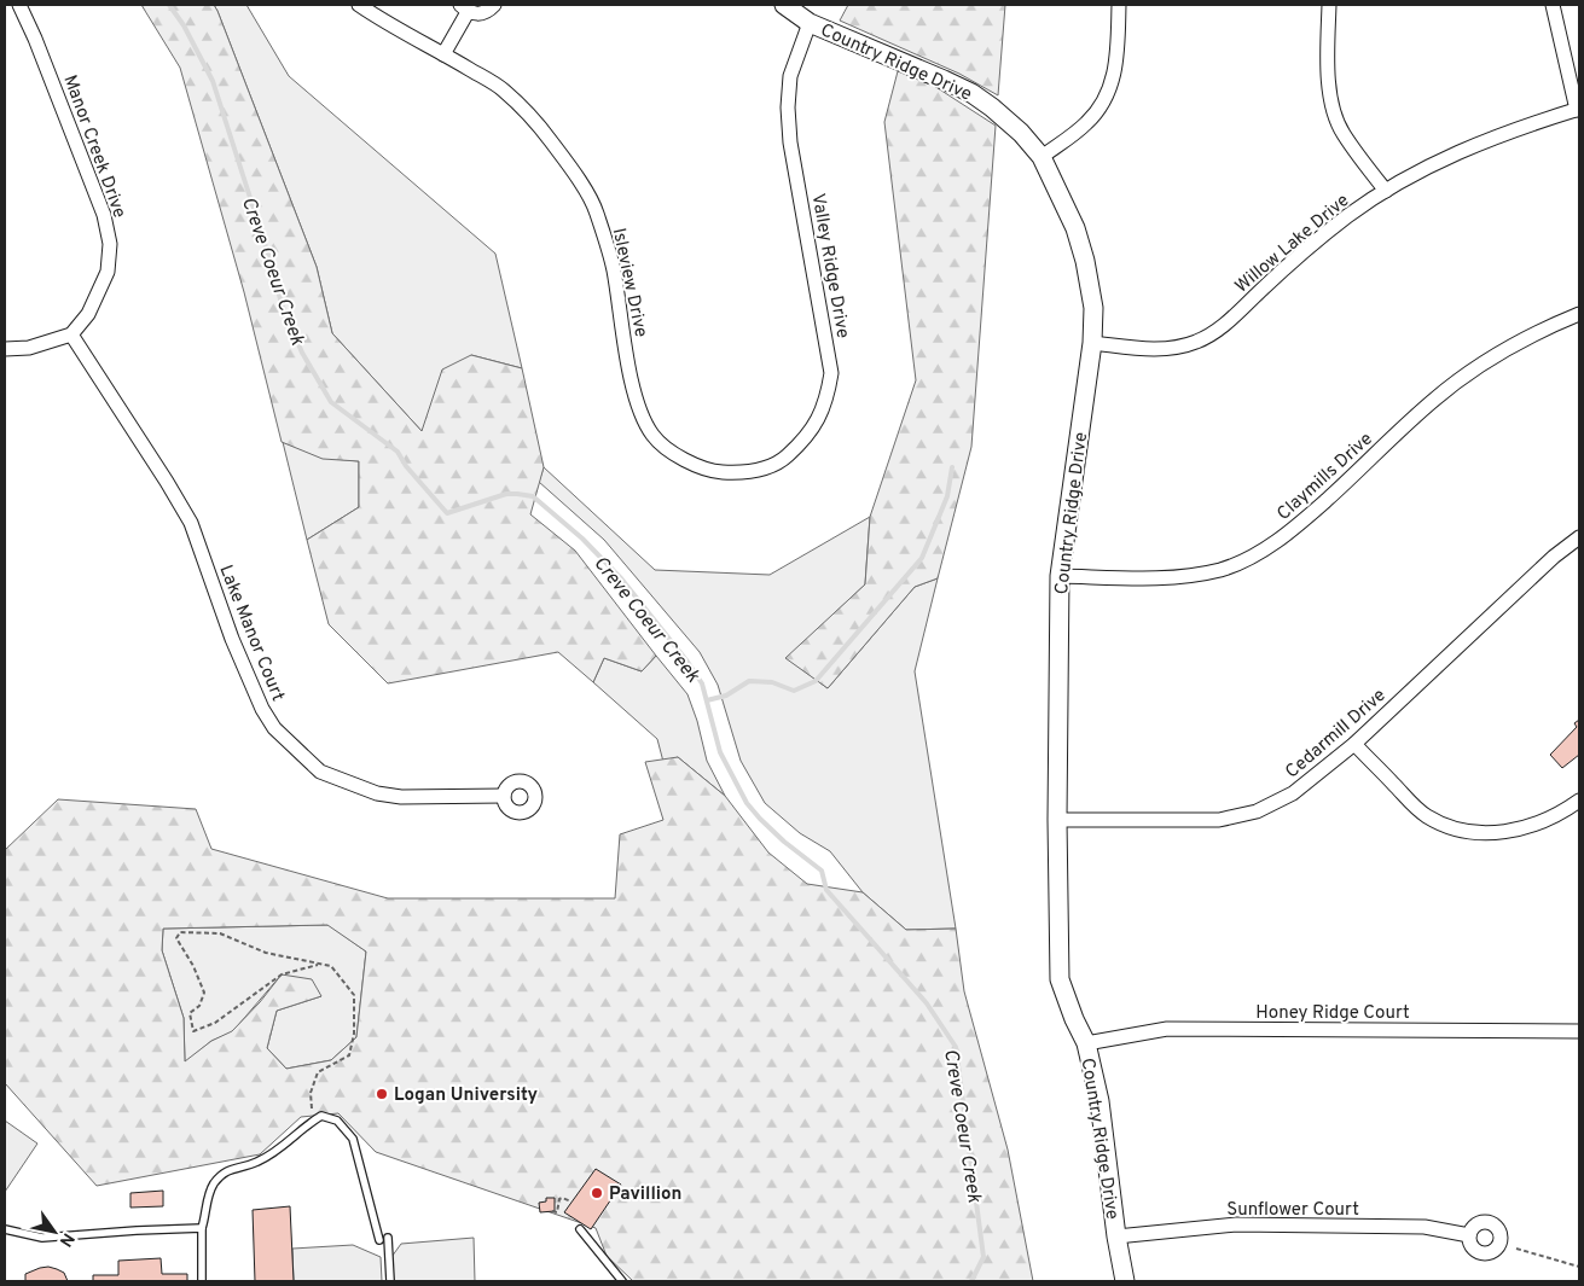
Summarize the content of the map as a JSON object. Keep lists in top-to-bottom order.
{
  "streets": {
    "street": [
      "Country Ridge Drive",
      "Manor Creek Drive",
      "Willow Lake Drive",
      "Valley Ridge Drive",
      "Isleview Drive",
      "Claymills Drive",
      "Lake Manor Court",
      "Cedarmill Drive",
      "Honey Ridge Court",
      "Sunflower Court"
    ]
  },
  "crossings": [
    ["Country Ridge Drive", "Willow Lake Drive"],
    ["Country Ridge Drive", "Valley Ridge Drive"],
    ["Country Ridge Drive", "Claymills Drive"],
    ["Country Ridge Drive", "Cedarmill Drive"],
    ["Country Ridge Drive", "Honey Ridge Court"],
    ["Country Ridge Drive", "Sunflower Court"],
    ["Manor Creek Drive", "Lake Manor Court"],
    ["Valley Ridge Drive", "Isleview Drive"]
  ],
  "water": ["Creve Coeur Creek"],
  "places": ["Logan University", "Pavillion"],
  "north": "bottom right"
}
